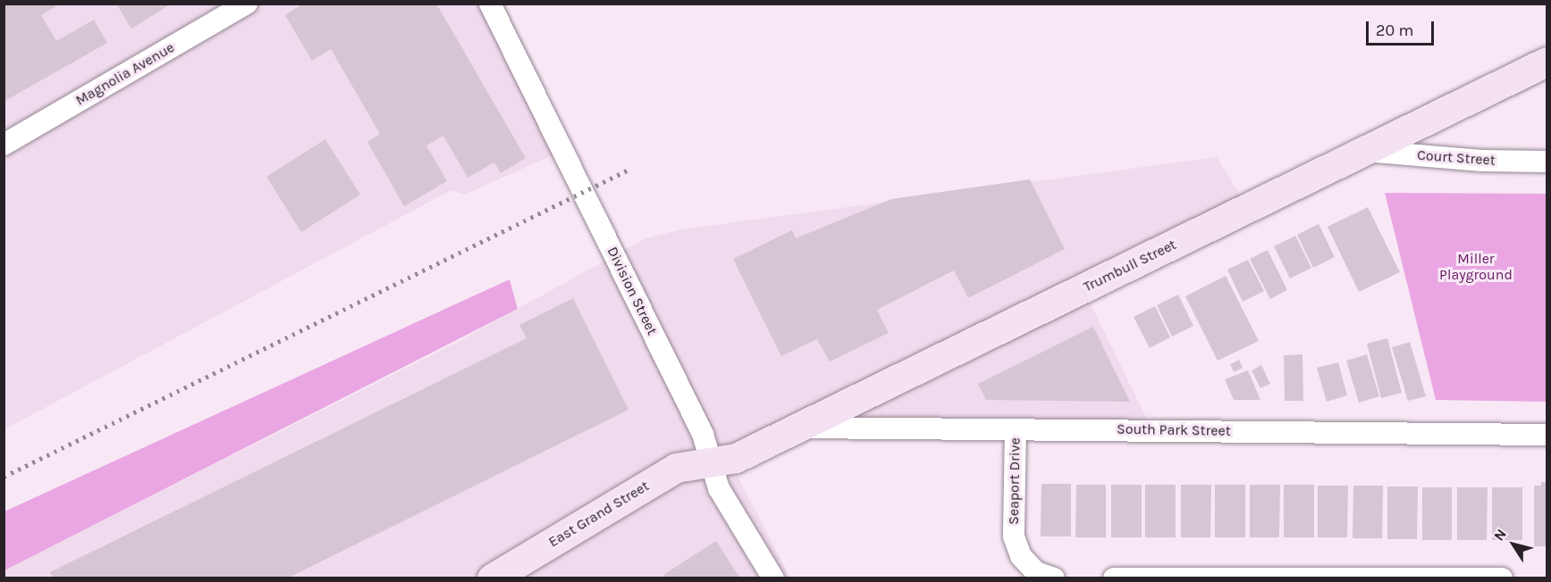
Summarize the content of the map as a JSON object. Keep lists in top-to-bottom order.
{
  "streets": {
    "street": [
      "Magnolia Avenue",
      "Court Street",
      "Trumbull Street",
      "Division Street",
      "South Park Street",
      "Seaport Drive",
      "East Grand Street"
    ]
  },
  "crossings": [
    ["Court Street", "Trumbull Street"],
    ["Trumbull Street", "Division Street"],
    ["Trumbull Street", "South Park Street"],
    ["Trumbull Street", "East Grand Street"],
    ["Division Street", "East Grand Street"],
    ["South Park Street", "Seaport Drive"]
  ],
  "parks": ["Miller Playground"],
  "scale_bar": "20 m",
  "north": "top left"
}
